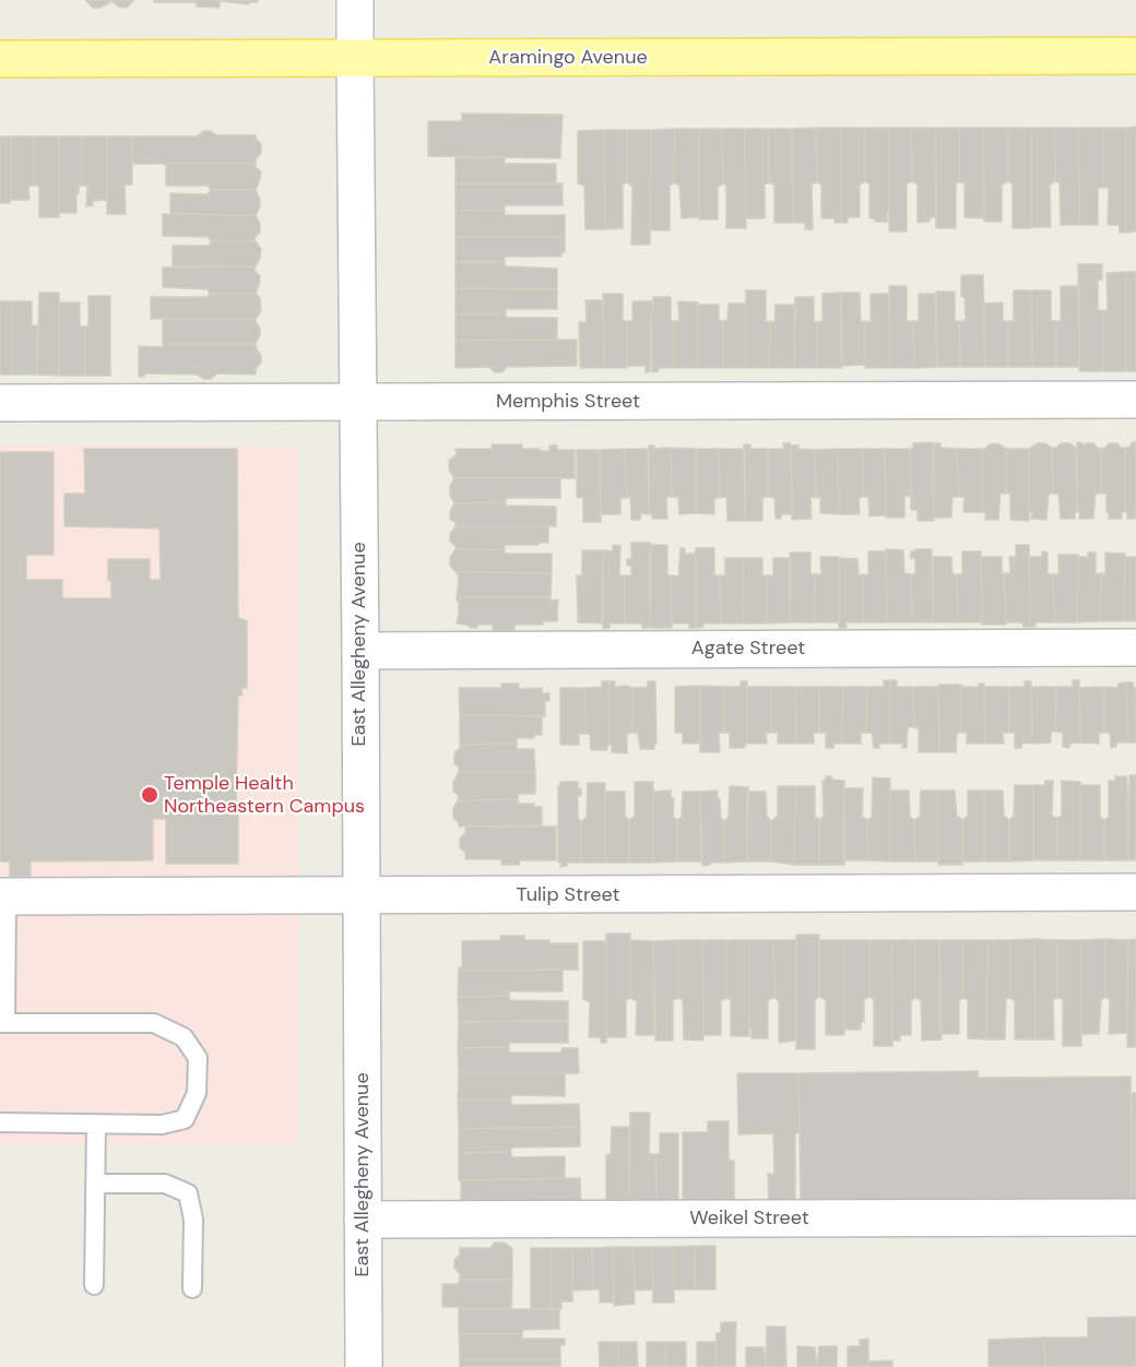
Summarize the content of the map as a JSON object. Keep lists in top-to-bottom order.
{
  "streets": {
    "main road": ["Aramingo Avenue"],
    "street": [
      "Memphis Street",
      "East Allegheny Avenue",
      "Agate Street",
      "Tulip Street",
      "Weikel Street"
    ]
  },
  "crossings": [
    ["Aramingo Avenue", "East Allegheny Avenue"],
    ["Memphis Street", "East Allegheny Avenue"],
    ["East Allegheny Avenue", "Agate Street"],
    ["East Allegheny Avenue", "Tulip Street"],
    ["East Allegheny Avenue", "Weikel Street"]
  ],
  "places": ["Temple Health Northeastern Campus"]
}
